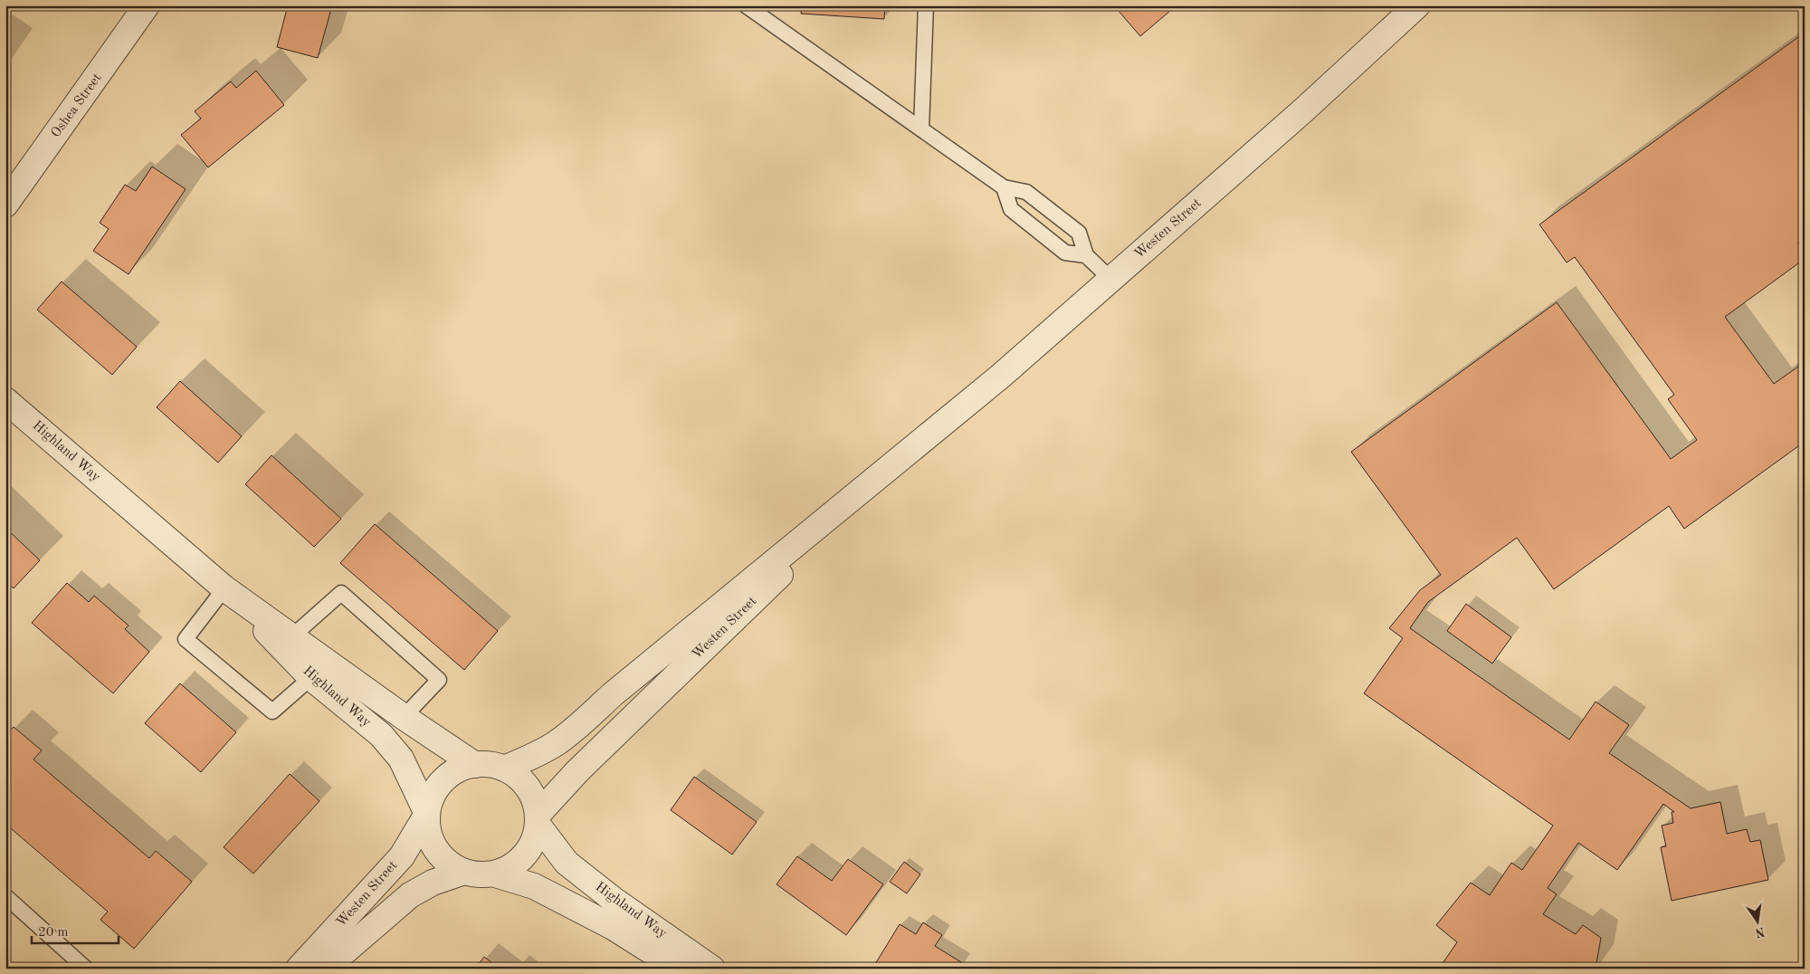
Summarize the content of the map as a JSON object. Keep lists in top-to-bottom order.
{
  "streets": {
    "street": ["Oshea Street", "Westen Street", "Highland Way"]
  },
  "crossings": [
    ["Westen Street", "Highland Way"]
  ],
  "scale_bar": "20 m",
  "north": "bottom"
}
